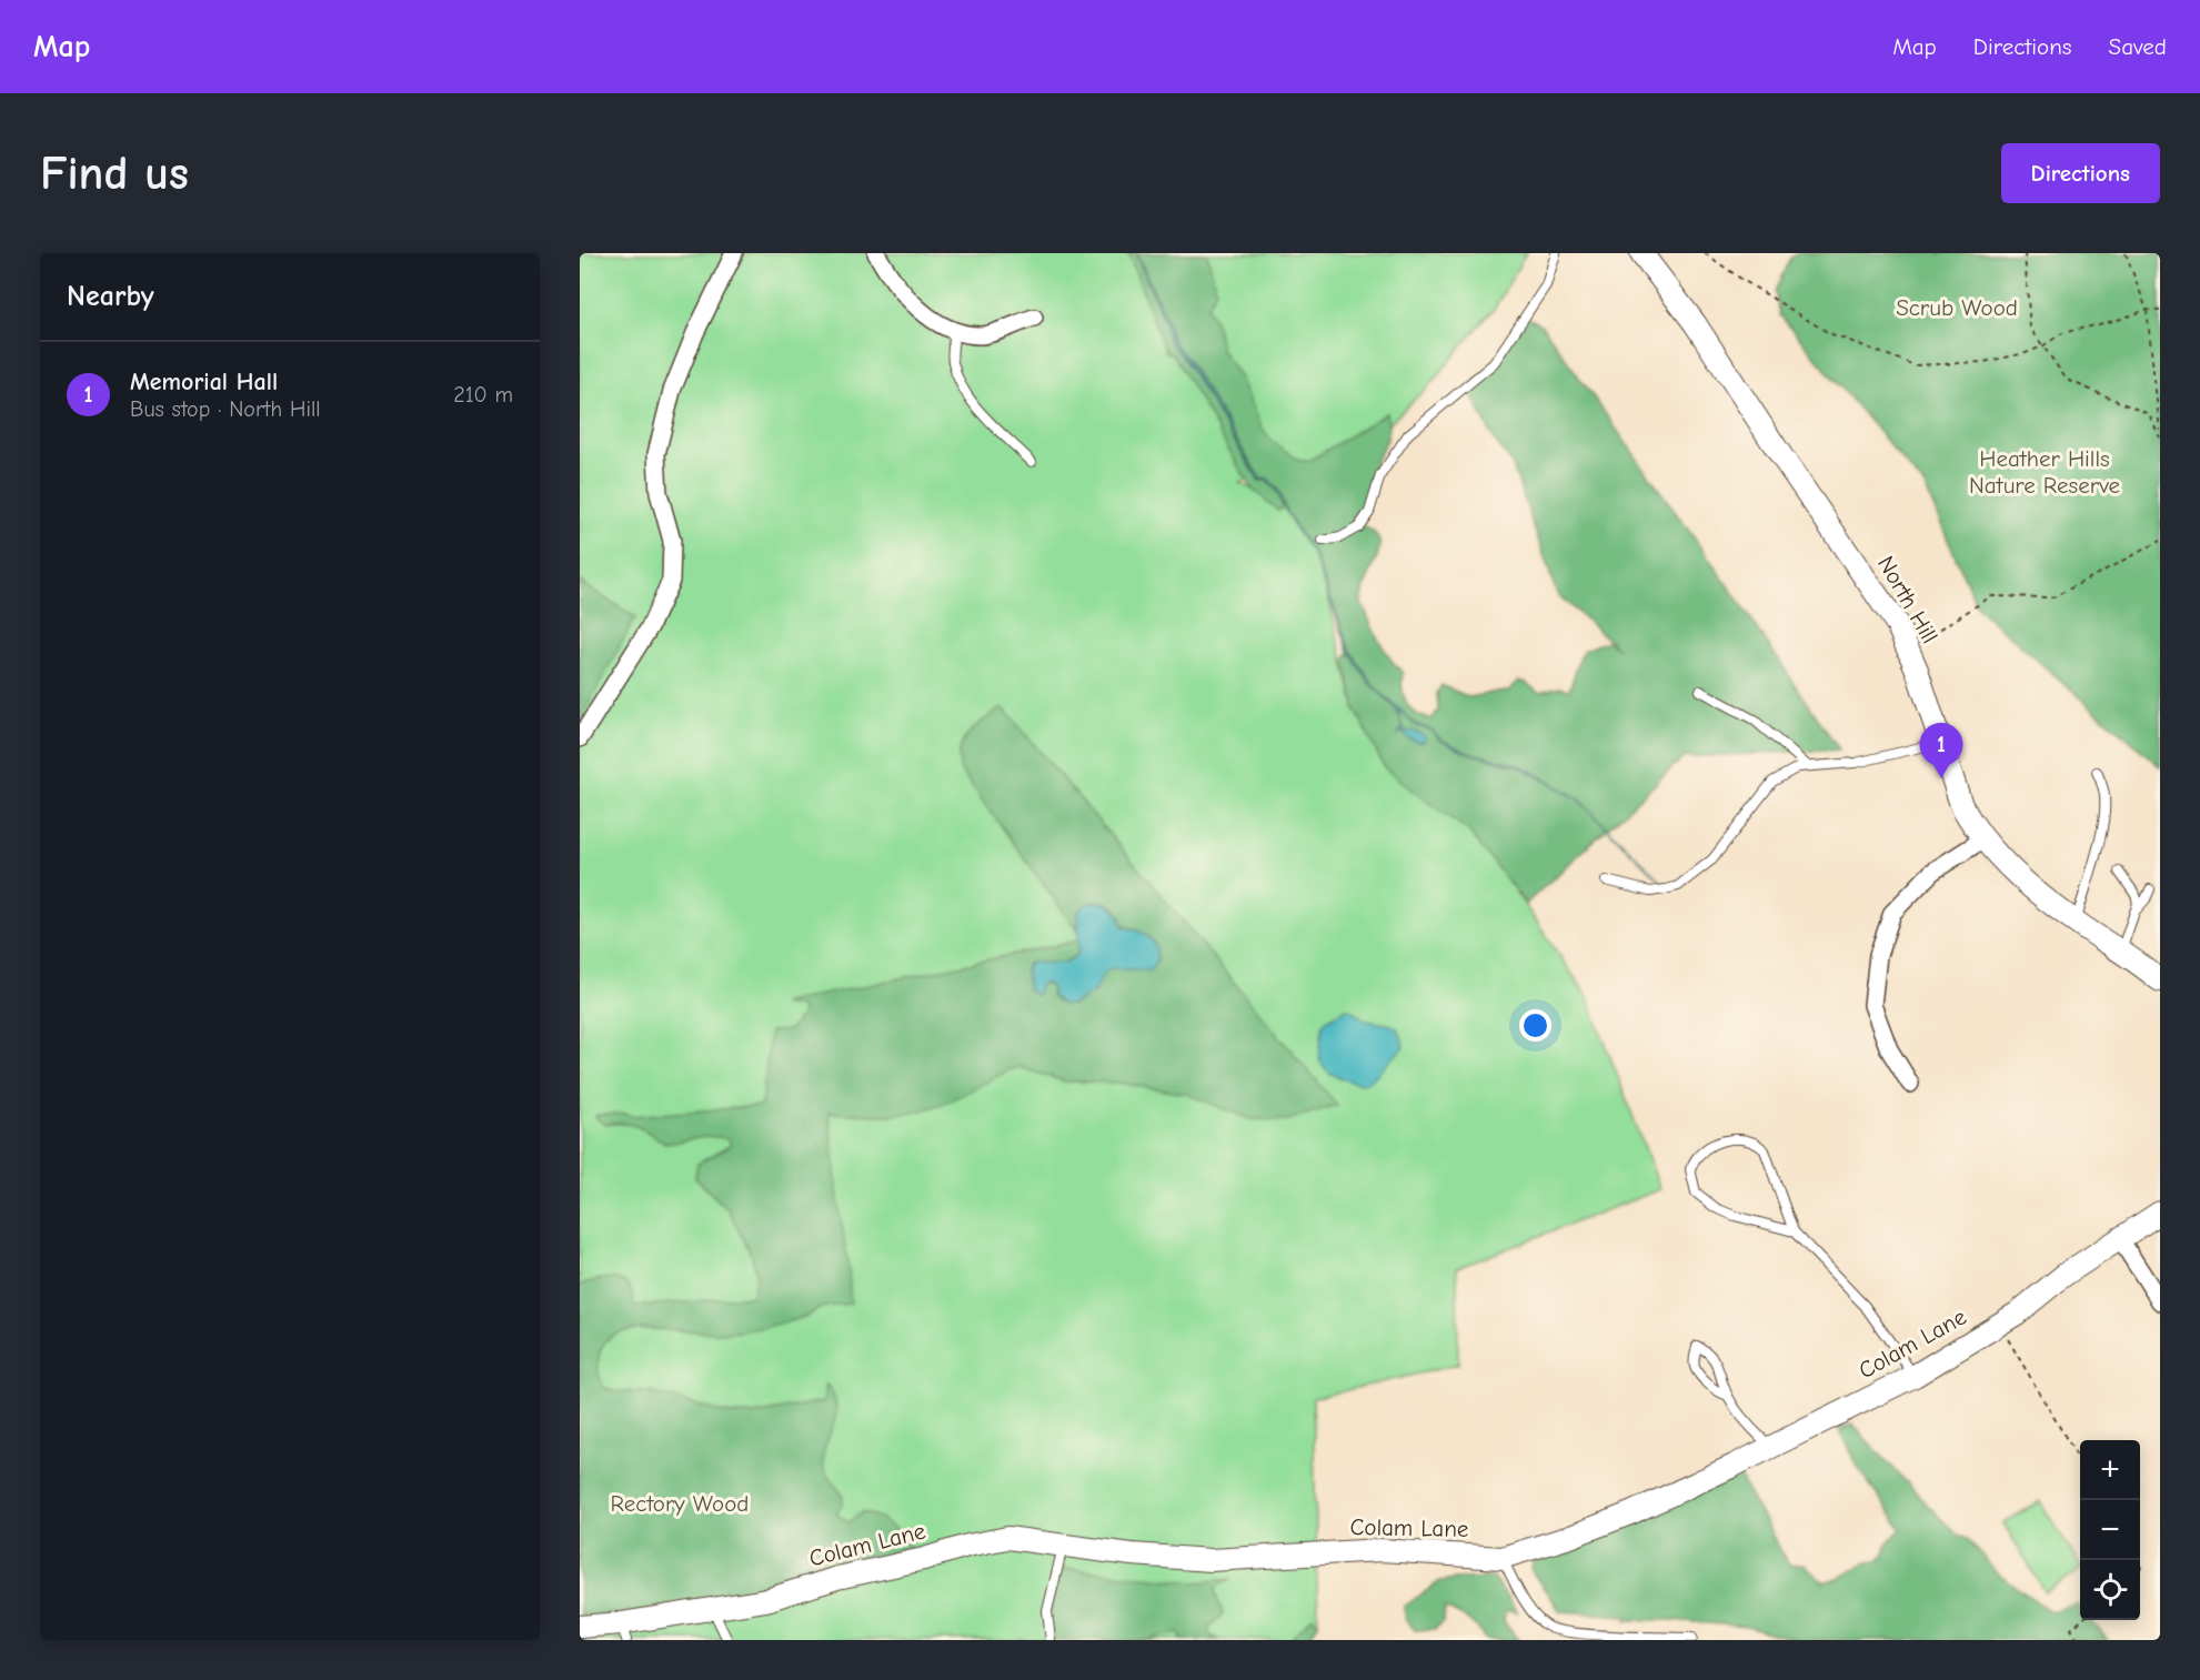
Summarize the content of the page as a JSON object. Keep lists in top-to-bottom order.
{
  "streets": {
    "street": ["North Hill", "Colam Lane"]
  },
  "parks": ["Scrub Wood", "Heather Hills Nature Reserve", "Rectory Wood"],
  "page": {
    "header": "Map",
    "nav": ["Map", "Directions", "Saved"],
    "buttons": "Directions",
    "title": "Find us",
    "heading": "Nearby",
    "list": [
      {
        "mark": "1",
        "name": "Memorial Hall",
        "note": "Bus stop · North Hill",
        "value": "210 m"
      }
    ],
    "pins": "1",
    "map_buttons": ["+", "−"]
  }
}
